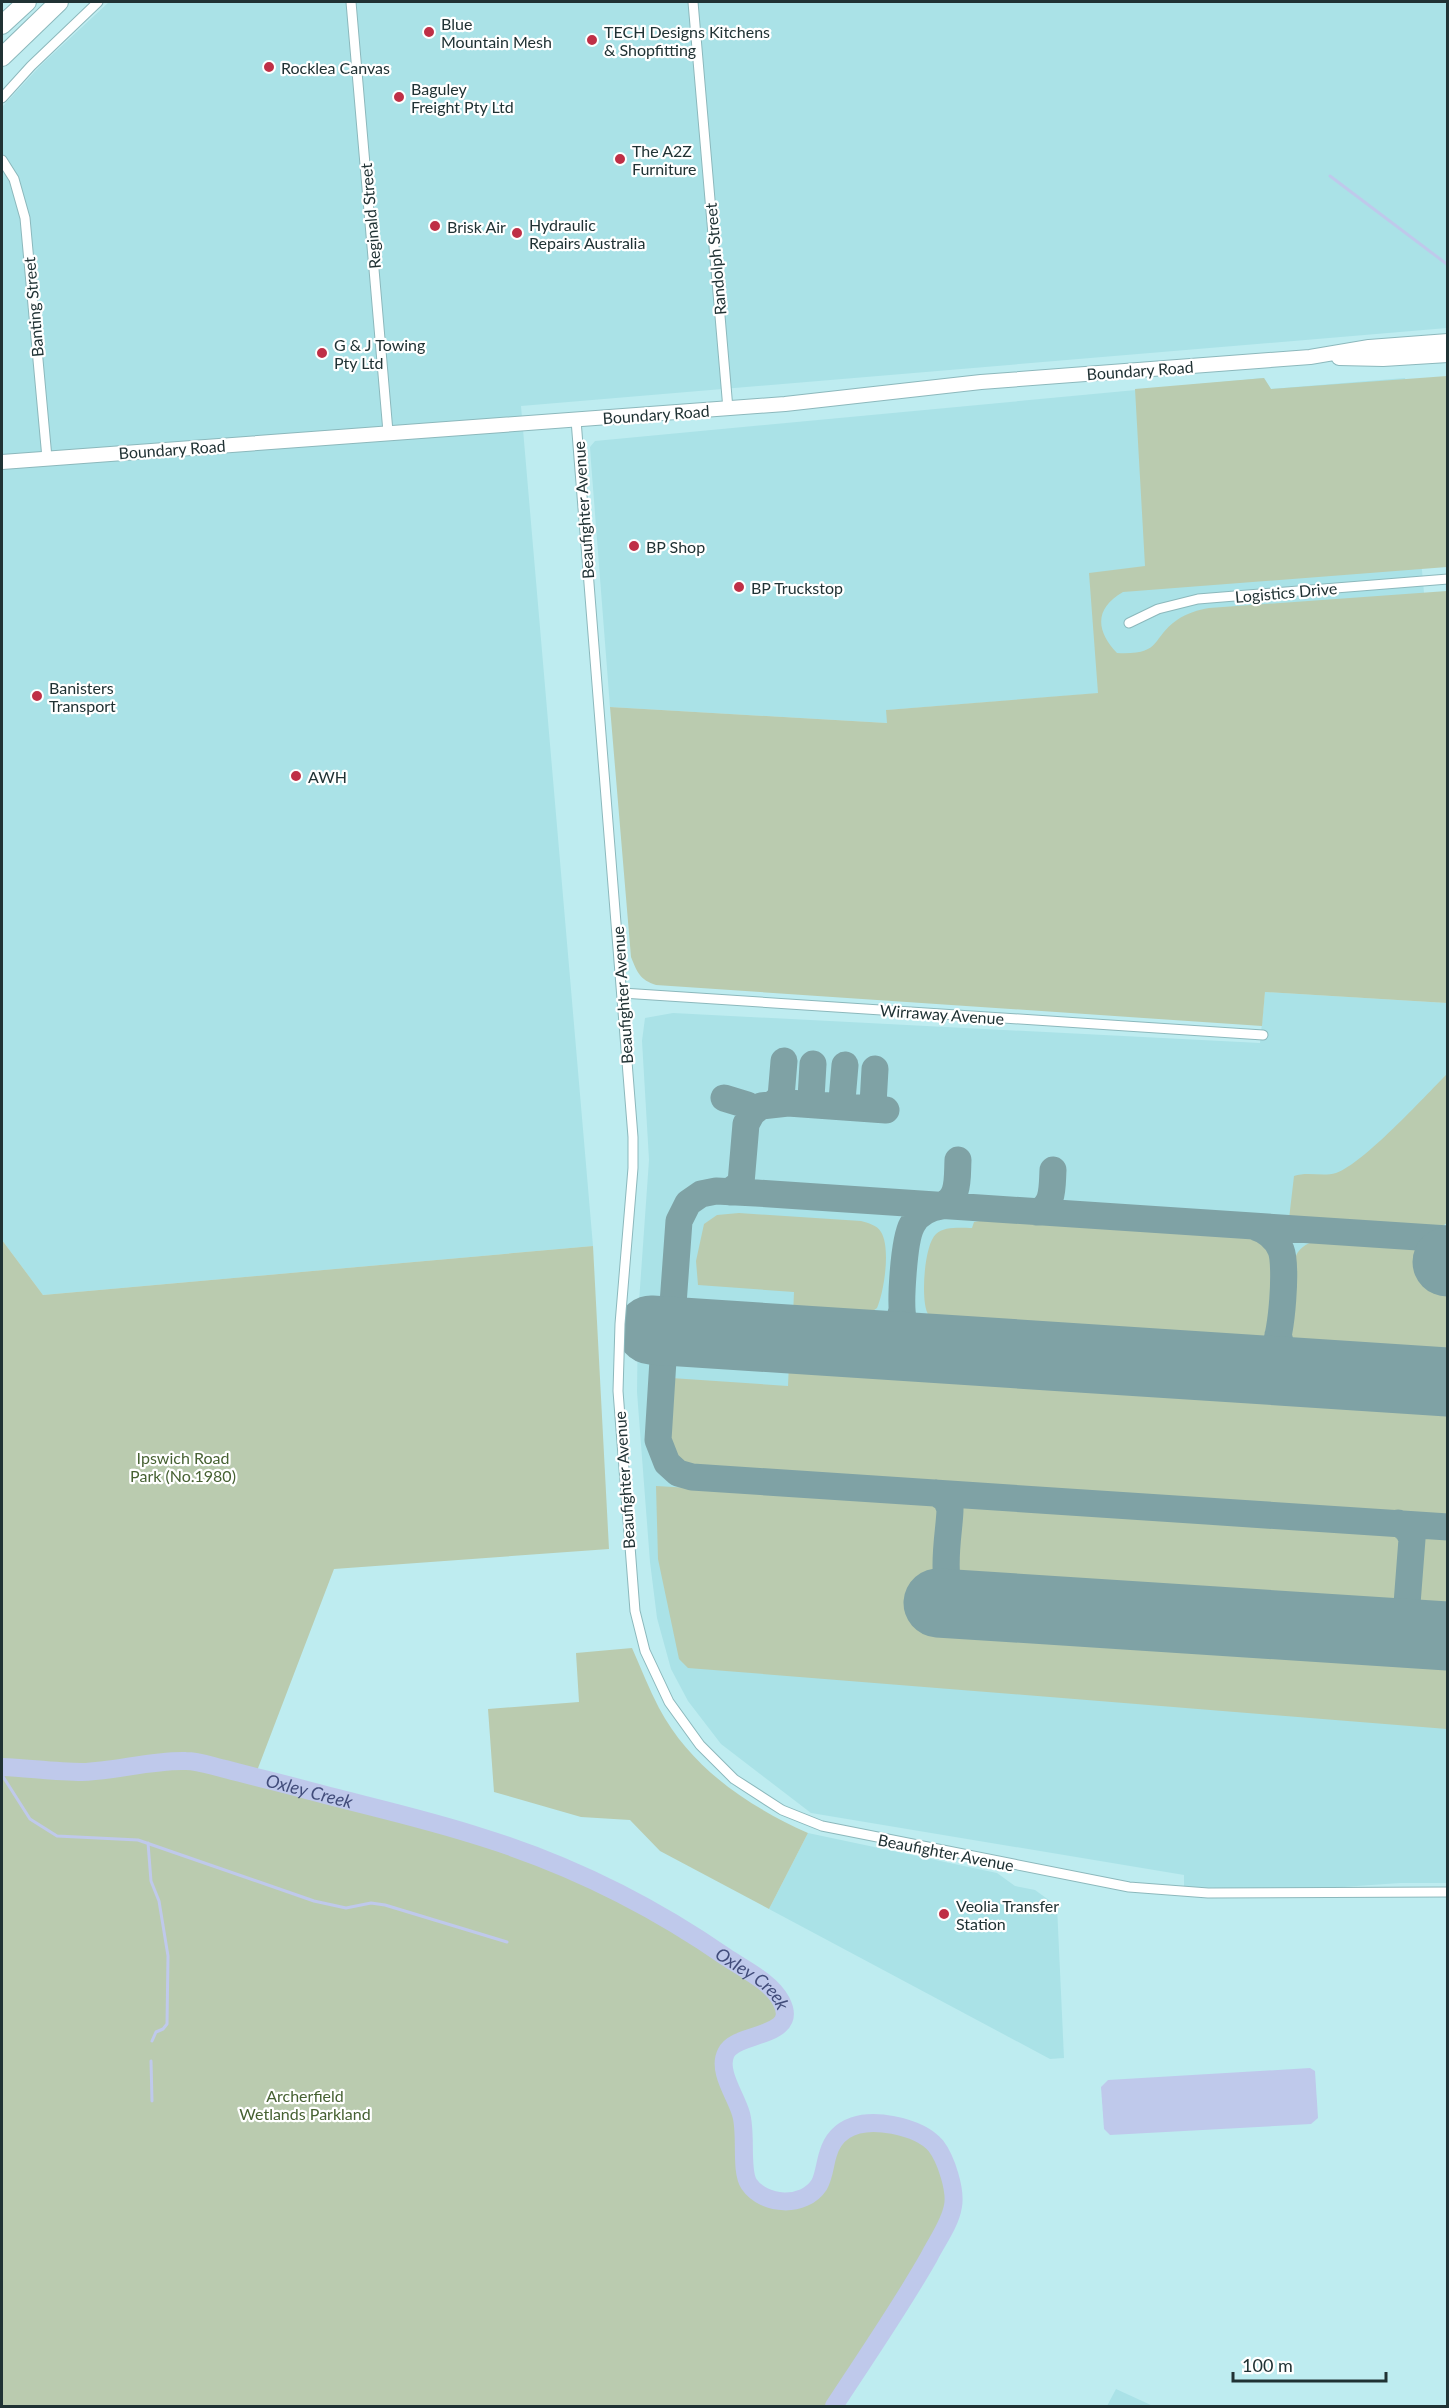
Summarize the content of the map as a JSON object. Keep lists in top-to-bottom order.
{
  "streets": {
    "main road": ["Boundary Road"],
    "street": [
      "Reginald Street",
      "Randolph Street",
      "Banting Street",
      "Beaufighter Avenue",
      "Logistics Drive",
      "Wirraway Avenue"
    ]
  },
  "crossings": [
    ["Reginald Street", "Boundary Road"],
    ["Randolph Street", "Boundary Road"],
    ["Banting Street", "Boundary Road"],
    ["Boundary Road", "Beaufighter Avenue"],
    ["Beaufighter Avenue", "Wirraway Avenue"]
  ],
  "water": ["Oxley Creek"],
  "parks": ["Ipswich Road Park (No.1980)", "Archerfield Wetlands Parkland"],
  "places": [
    "Blue Mountain Mesh",
    "TECH Designs Kitchens & Shopfitting",
    "Rocklea Canvas",
    "Baguley Freight Pty Ltd",
    "The A2Z Furniture",
    "Brisk Air",
    "Hydraulic Repairs Australia",
    "G & J Towing Pty Ltd",
    "BP Shop",
    "BP Truckstop",
    "Banisters Transport",
    "AWH",
    "Veolia Transfer Station"
  ],
  "scale_bar": "100 m"
}
